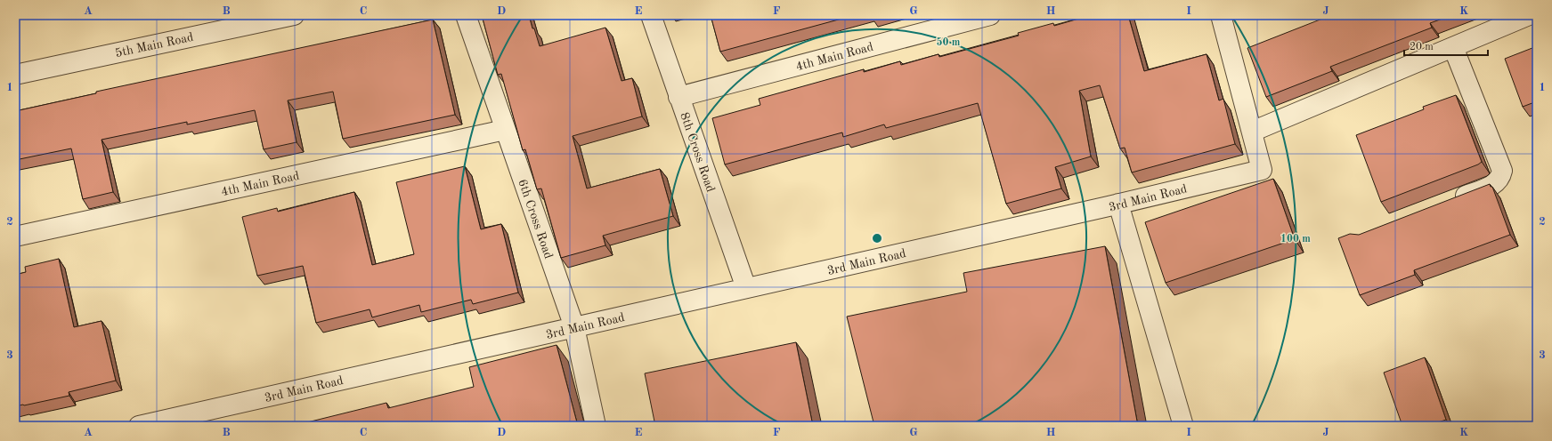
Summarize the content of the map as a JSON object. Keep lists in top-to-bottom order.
{
  "streets": {
    "street": [
      "5th Main Road",
      "4th Main Road",
      "8th Cross Road",
      "3rd Main Road",
      "6th Cross Road"
    ]
  },
  "crossings": [
    ["4th Main Road", "8th Cross Road"],
    ["4th Main Road", "6th Cross Road"],
    ["8th Cross Road", "3rd Main Road"],
    ["3rd Main Road", "6th Cross Road"]
  ],
  "scale_bar": "20 m",
  "grid": {
    "columns": [
      "A",
      "B",
      "C",
      "D",
      "E",
      "F",
      "G",
      "H",
      "I",
      "J",
      "K"
    ],
    "rows": ["1", "2", "3"]
  },
  "rings": ["50 m", "100 m"]
}
